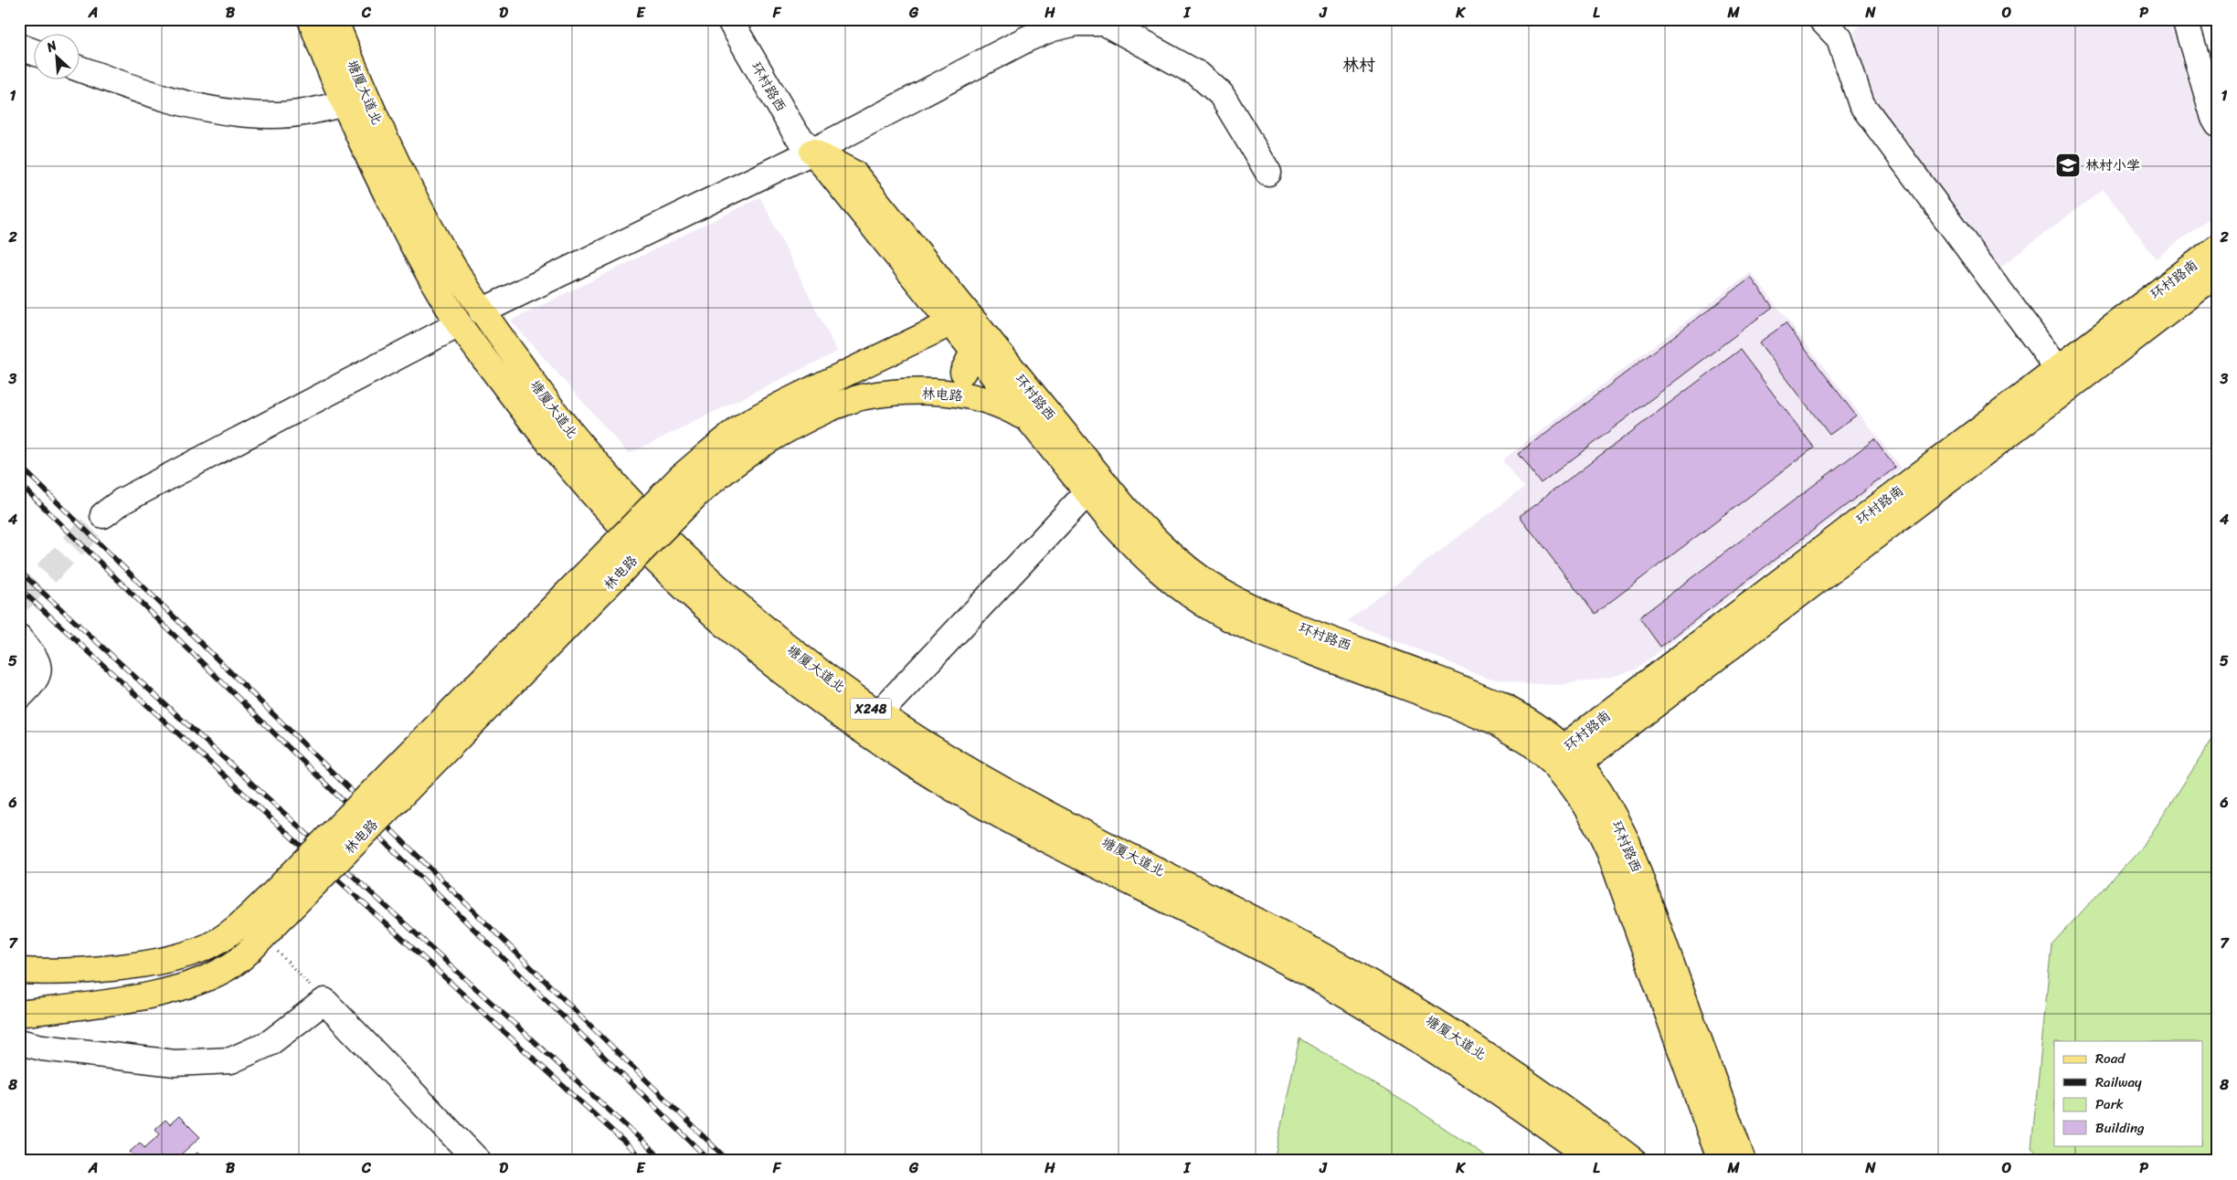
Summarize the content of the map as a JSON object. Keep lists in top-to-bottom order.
{
  "streets": {
    "main road": [
      "环村路西",
      "塘厦大道北",
      "环村路南",
      "林电路",
      "X248"
    ]
  },
  "crossings": [
    ["环村路西", "环村路南"],
    ["环村路西", "林电路"]
  ],
  "districts": ["林村"],
  "places": {
    "school or university": ["林村小学"]
  },
  "legend": [
    "Road",
    "Railway",
    "Park",
    "Building"
  ],
  "north": "top left",
  "grid": {
    "columns": [
      "A",
      "B",
      "C",
      "D",
      "E",
      "F",
      "G",
      "H",
      "I",
      "J",
      "K",
      "L",
      "M",
      "N",
      "O",
      "P"
    ],
    "rows": [
      "1",
      "2",
      "3",
      "4",
      "5",
      "6",
      "7",
      "8"
    ]
  }
}
